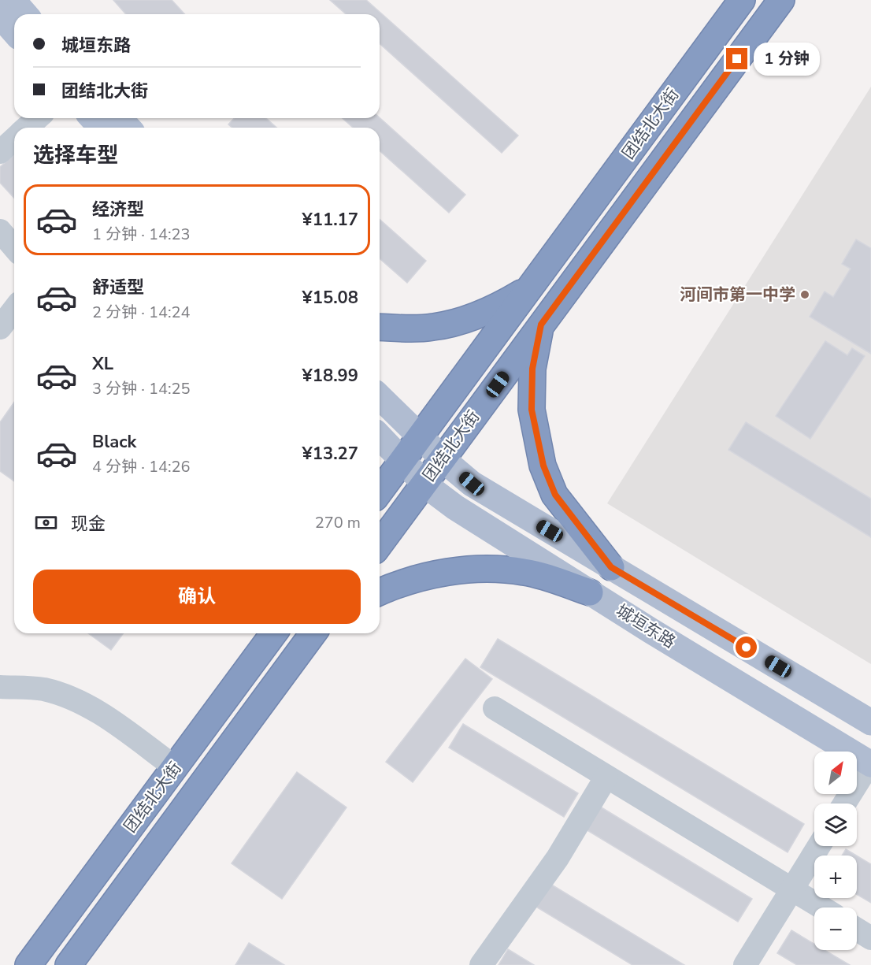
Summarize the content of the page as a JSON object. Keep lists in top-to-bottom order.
{
  "streets": {
    "highway": ["团结北大街"],
    "main road": ["城垣东路"]
  },
  "crossings": [
    ["团结北大街", "城垣东路"]
  ],
  "places": ["河间市第一中学"],
  "north": "top right",
  "page": {
    "banner": ["城垣东路", "团结北大街"],
    "bubble": "1 分钟",
    "heading": "选择车型",
    "list": [
      {
        "name": "经济型",
        "note": "1 分钟 · 14:23",
        "value": "¥11.17"
      },
      {
        "name": "舒适型",
        "note": "2 分钟 · 14:24",
        "value": "¥15.08"
      },
      {
        "name": "XL",
        "note": "3 分钟 · 14:25",
        "value": "¥18.99"
      },
      {
        "name": "Black",
        "note": "4 分钟 · 14:26",
        "value": "¥13.27"
      }
    ],
    "pay": ["现金", "270 m"],
    "buttons": "确认",
    "map_buttons": ["+", "−"]
  }
}
